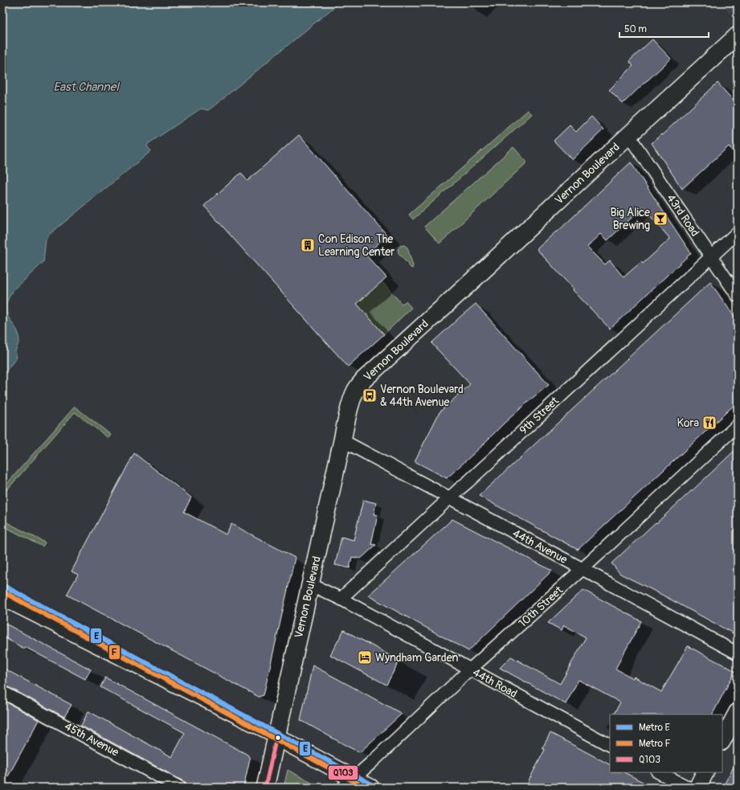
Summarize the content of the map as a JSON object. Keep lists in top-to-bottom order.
{
  "streets": {
    "main road": ["Vernon Boulevard"],
    "street": [
      "43rd Road",
      "9th Street",
      "44th Avenue",
      "10th Street",
      "44th Road",
      "45th Avenue"
    ]
  },
  "crossings": [
    ["Vernon Boulevard", "43rd Road"],
    ["Vernon Boulevard", "44th Avenue"],
    ["Vernon Boulevard", "44th Road"],
    ["43rd Road", "9th Street"],
    ["9th Street", "44th Avenue"],
    ["9th Street", "44th Road"],
    ["44th Avenue", "10th Street"],
    ["10th Street", "44th Road"]
  ],
  "water": ["East Channel"],
  "places": {
    "bar": ["Big Alice Brewing"],
    "building": ["Con Edison: The Learning Center"],
    "bus stop": ["Vernon Boulevard & 44th Avenue"],
    "restaurant": ["Kora"],
    "hotel": ["Wyndham Garden"]
  },
  "lines": ["metro line E", "metro line F", "transit line Q103"],
  "legend": ["Metro E", "Metro F", "Q103"],
  "scale_bar": "50 m"
}
